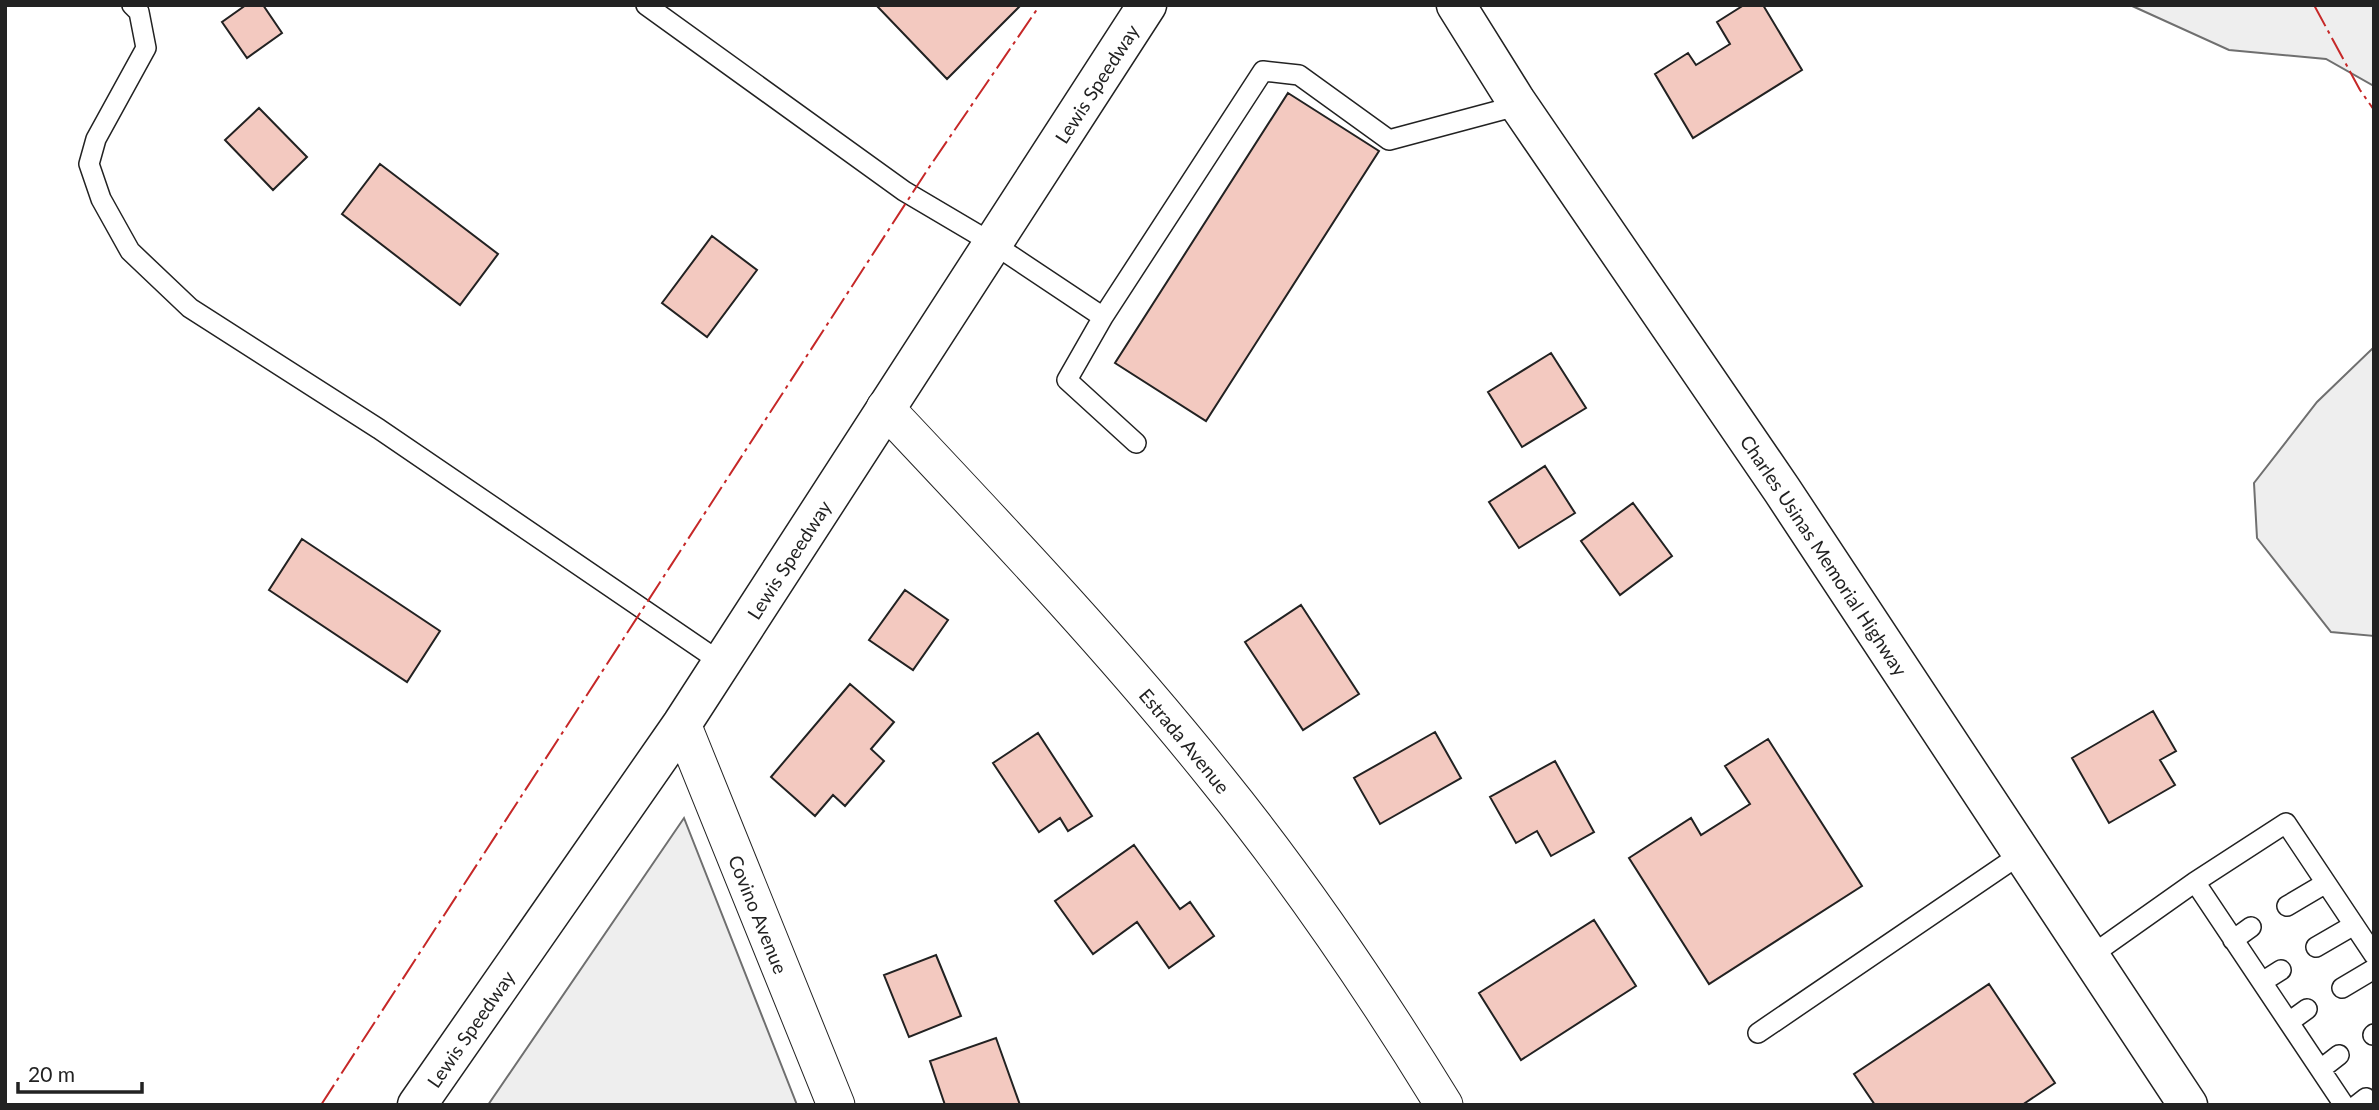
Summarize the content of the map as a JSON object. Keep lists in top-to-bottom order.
{
  "streets": {
    "main road": ["Lewis Speedway", "Charles Usinas Memorial Highway"],
    "street": ["Estrada Avenue", "Covino Avenue"]
  },
  "crossings": [
    ["Lewis Speedway", "Estrada Avenue"],
    ["Lewis Speedway", "Covino Avenue"]
  ],
  "scale_bar": "20 m"
}
